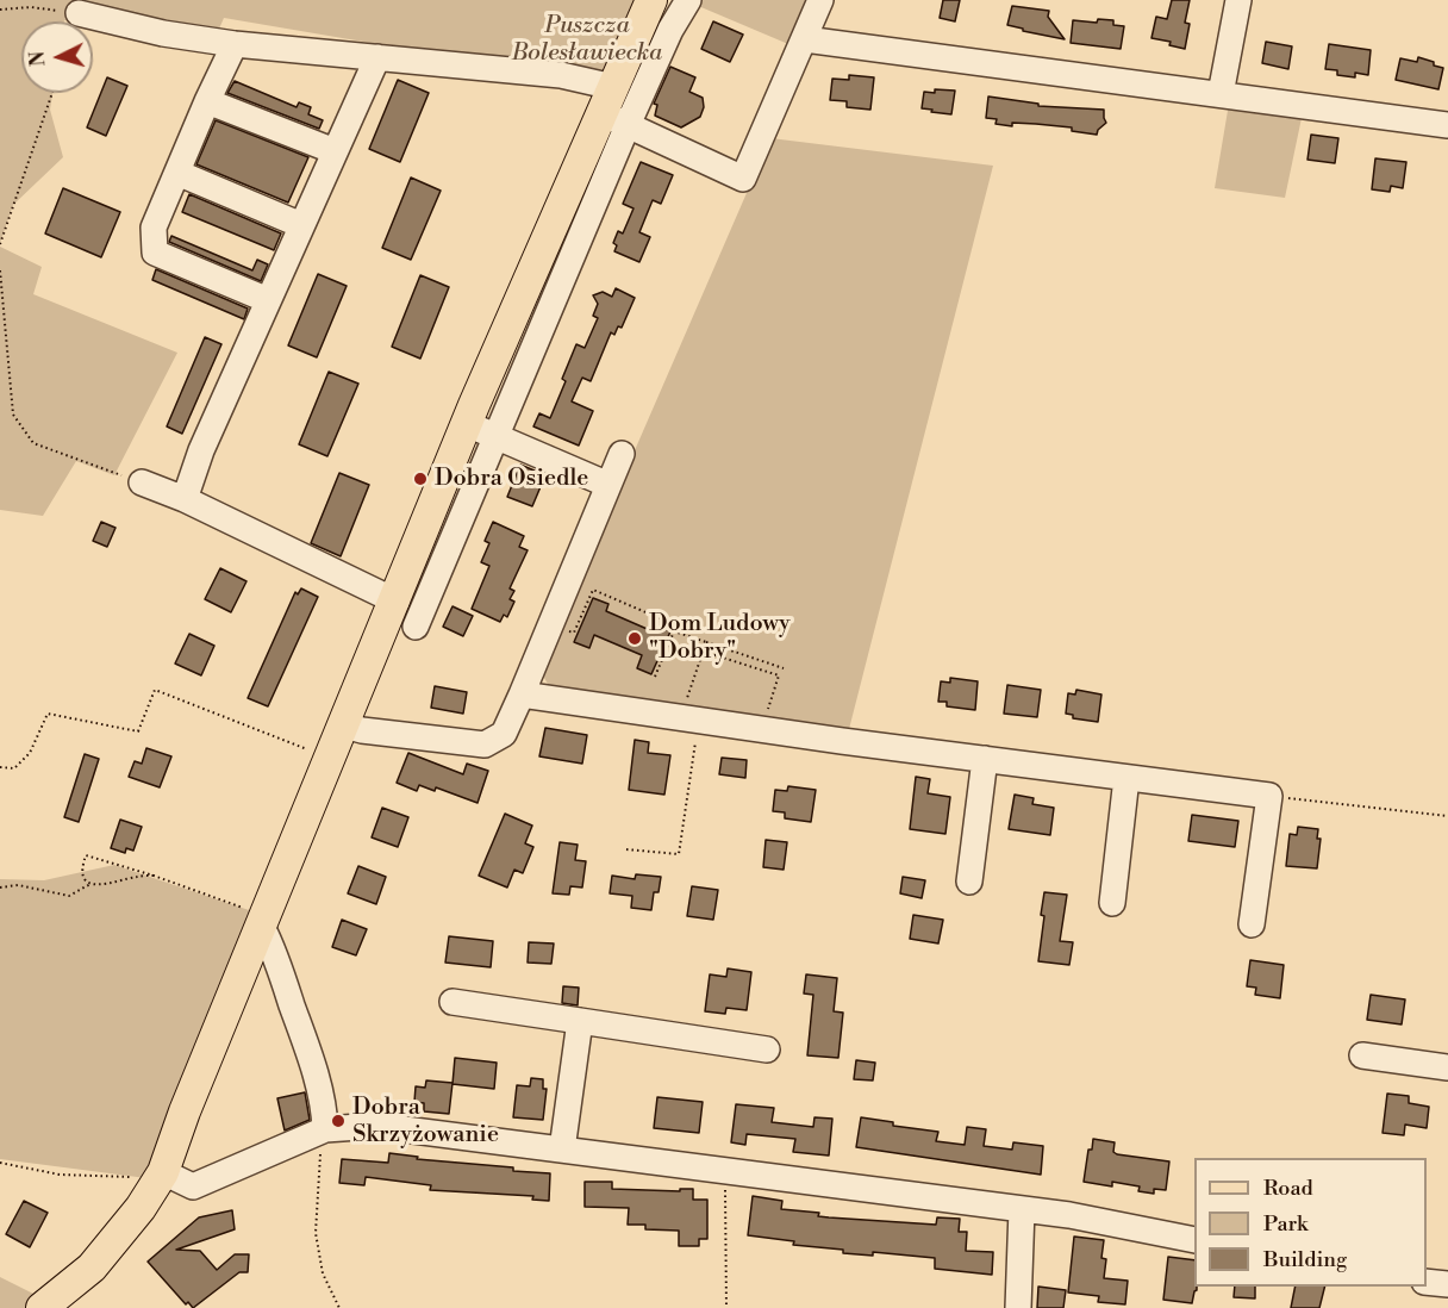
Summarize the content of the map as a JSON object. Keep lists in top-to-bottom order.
{
  "parks": ["Puszcza Bolesławiecka"],
  "places": ["Dobra Osiedle", "Dom Ludowy \"Dobry\"", "Dobra Skrzyżowanie"],
  "legend": ["Road", "Park", "Building"],
  "north": "left"
}
